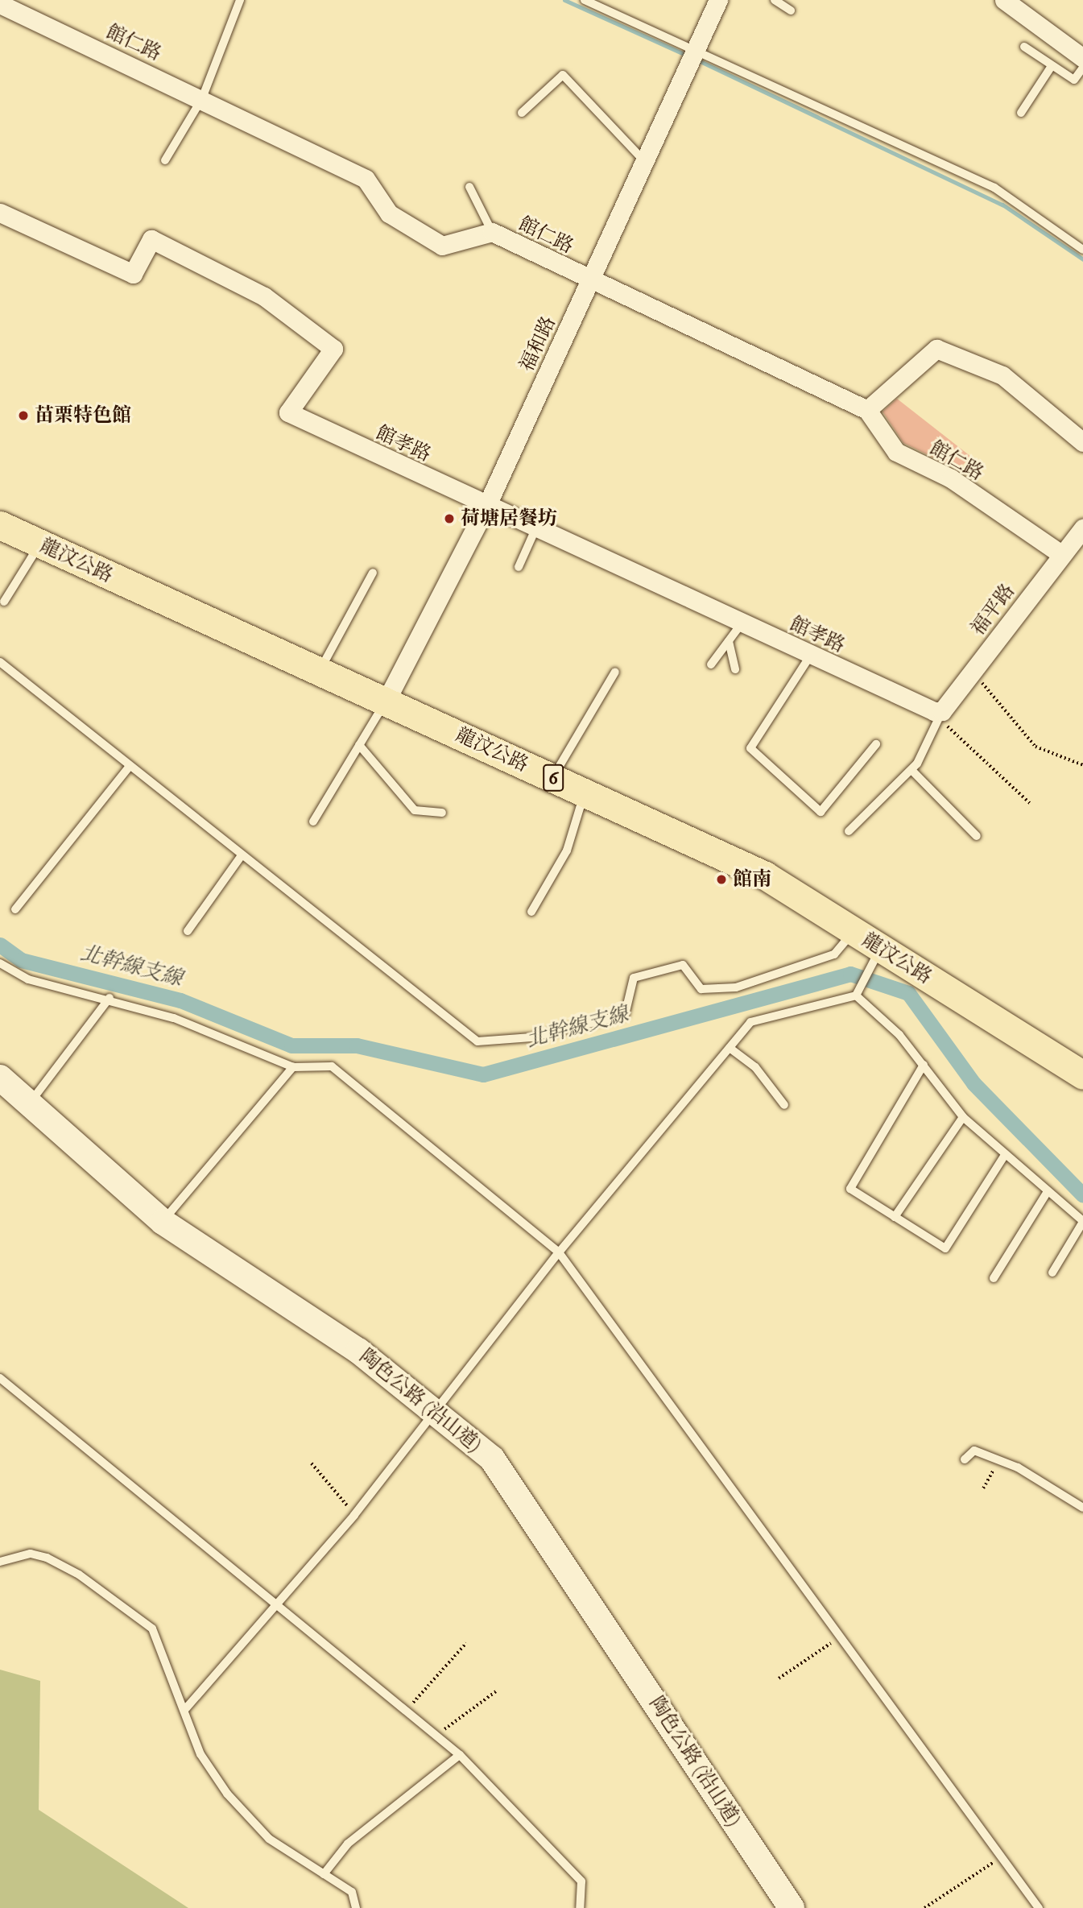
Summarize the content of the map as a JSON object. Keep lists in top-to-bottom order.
{
  "streets": {
    "main road": ["龍汶公路", "6", "陶色公路 (沿山道)"],
    "street": [
      "館仁路",
      "福和路",
      "館孝路",
      "福平路"
    ]
  },
  "crossings": [
    ["館仁路", "福和路"],
    ["館仁路", "福平路"],
    ["福和路", "館孝路"],
    ["福和路", "龍汶公路"],
    ["館孝路", "福平路"]
  ],
  "water": ["北幹線支線"],
  "places": ["苗栗特色館", "荷塘居餐坊", "館南"]
}
